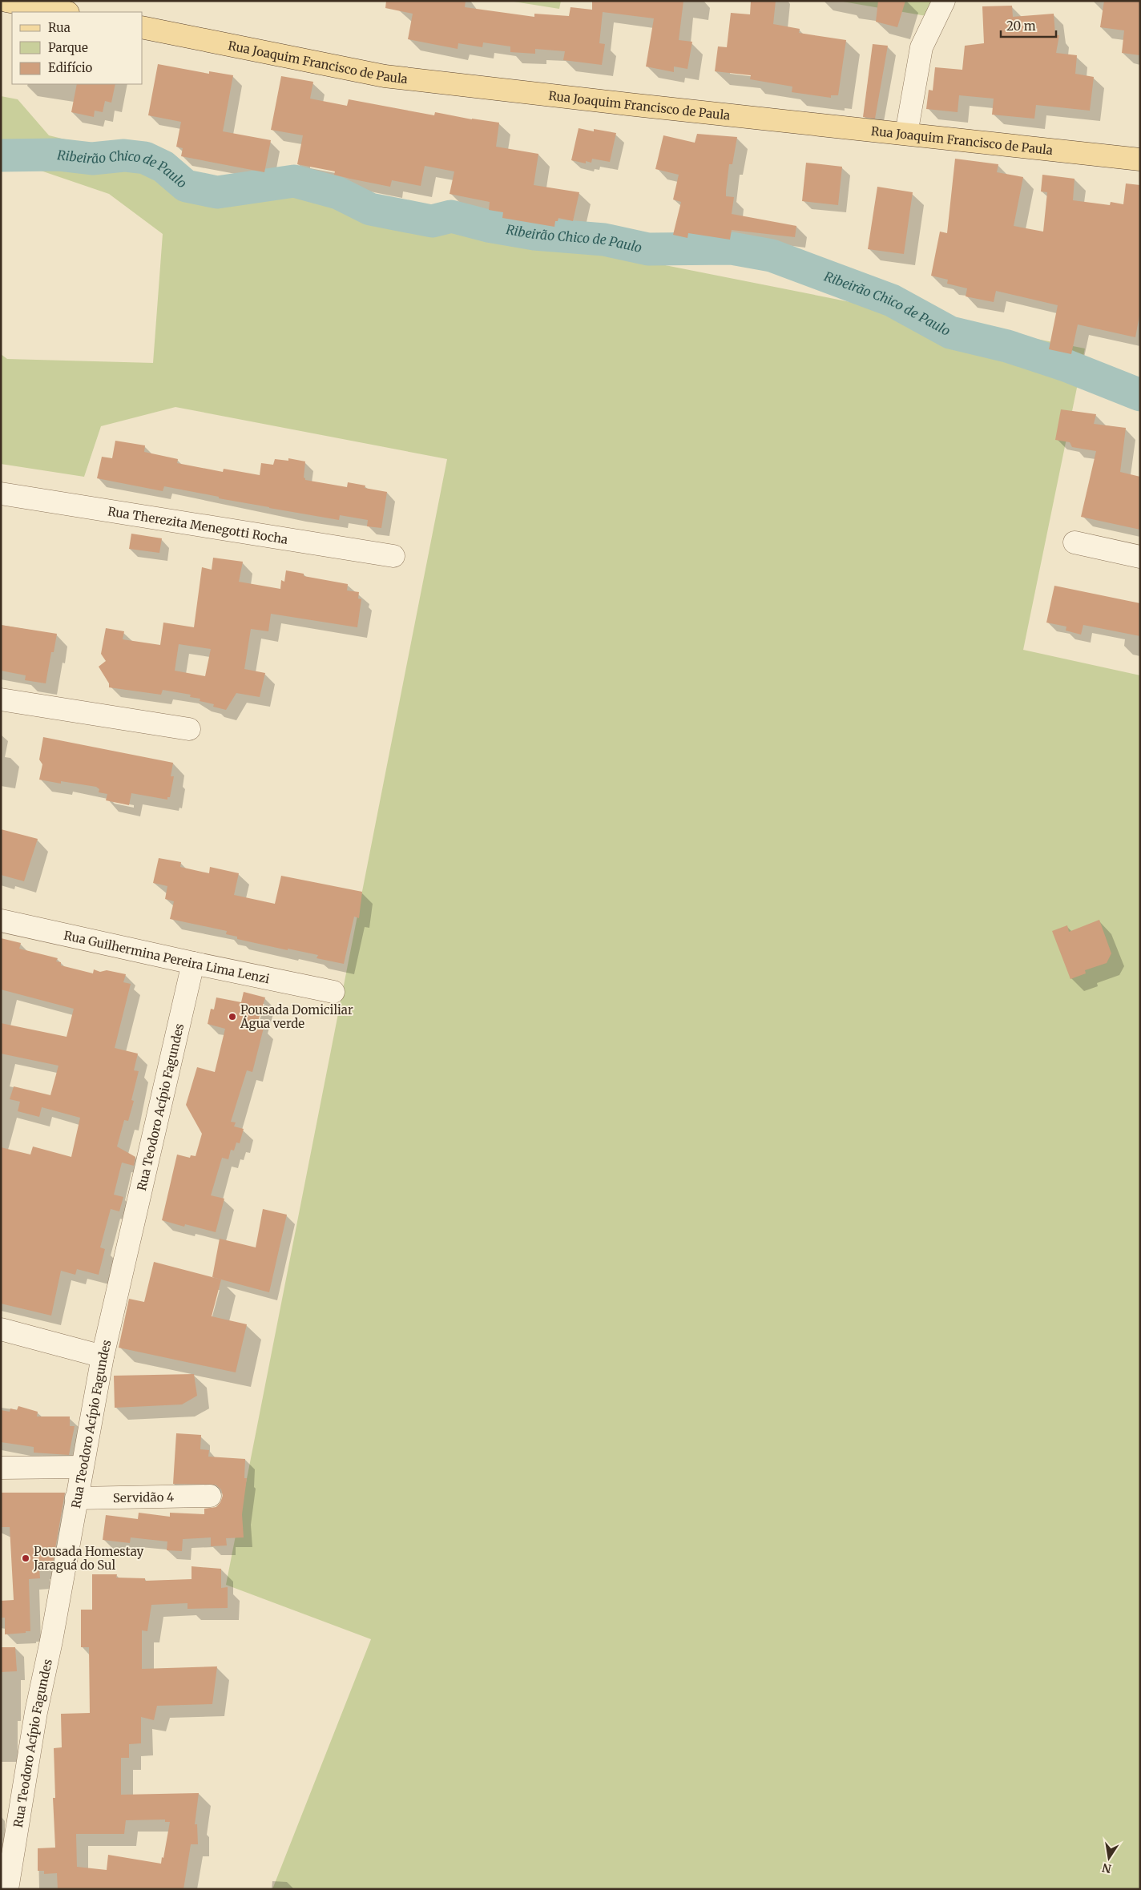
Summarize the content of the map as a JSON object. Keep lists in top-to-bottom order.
{
  "streets": {
    "main road": ["Rua Joaquim Francisco de Paula"],
    "street": [
      "Rua Therezita Menegotti Rocha",
      "Rua Guilhermina Pereira Lima Lenzi",
      "Rua Teodoro Acípio Fagundes",
      "Servidão 4"
    ]
  },
  "crossings": [
    ["Rua Guilhermina Pereira Lima Lenzi", "Rua Teodoro Acípio Fagundes"],
    ["Rua Teodoro Acípio Fagundes", "Servidão 4"]
  ],
  "water": ["Ribeirão Chico de Paulo"],
  "places": ["Pousada Domiciliar Água verde", "Pousada Homestay Jaraguá do Sul"],
  "legend": ["Rua", "Parque", "Edifício"],
  "scale_bar": "20 m",
  "north": "bottom"
}
